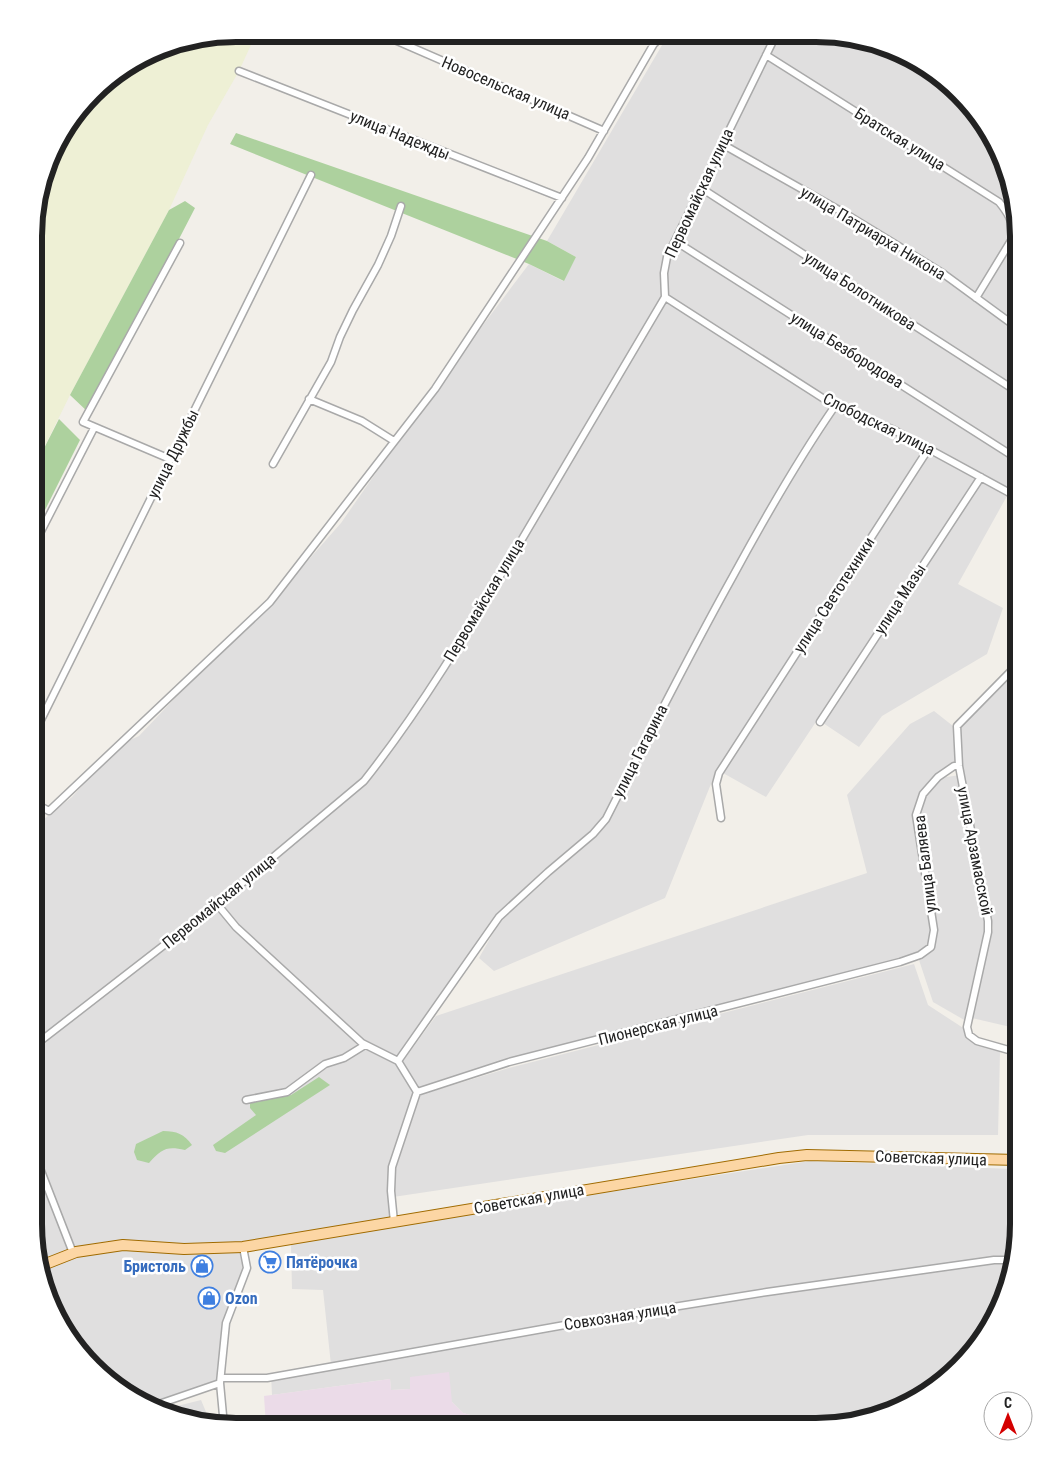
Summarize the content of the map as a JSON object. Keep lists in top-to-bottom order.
{
  "streets": {
    "main road": ["Советская улица"],
    "street": [
      "Новосельская улица",
      "улица Надежды",
      "Братская улица",
      "Первомайская улица",
      "улица Патриарха Никона",
      "улица Болотникова",
      "улица Безбородова",
      "Слободская улица",
      "улица Дружбы",
      "улица Светотехники",
      "улица Мазы",
      "улица Гагарина",
      "улица Арзамасской",
      "улица Баляева",
      "Пионерская улица",
      "Совхозная улица"
    ]
  },
  "crossings": [
    ["Братская улица", "Первомайская улица"],
    ["Первомайская улица", "улица Патриарха Никона"],
    ["Первомайская улица", "улица Болотникова"],
    ["Первомайская улица", "улица Безбородова"],
    ["Первомайская улица", "Слободская улица"],
    ["Слободская улица", "улица Светотехники"],
    ["Слободская улица", "улица Мазы"],
    ["Слободская улица", "улица Гагарина"],
    ["улица Арзамасской", "улица Баляева"],
    ["улица Баляева", "Пионерская улица"]
  ],
  "places": {
    "supermarket": ["Пятёрочка"],
    "shop": ["Бристоль", "Ozon"]
  },
  "north": "top"
}
